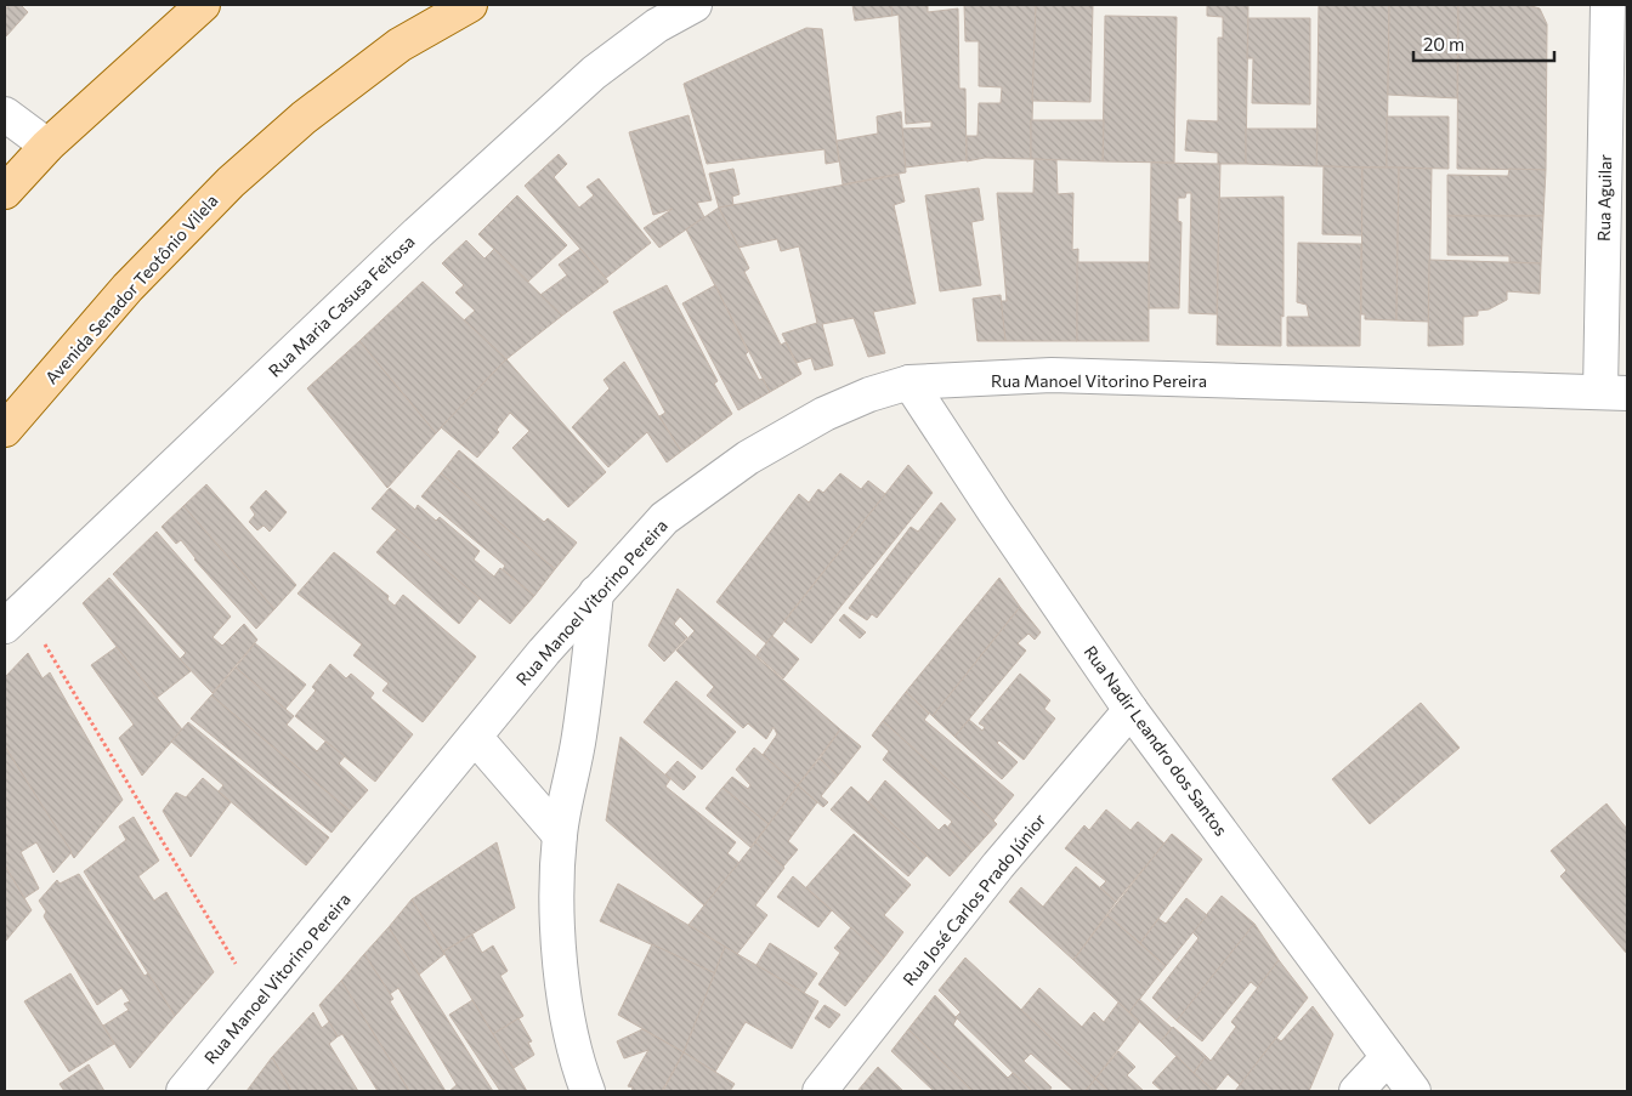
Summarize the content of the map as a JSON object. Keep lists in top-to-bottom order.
{
  "streets": {
    "main road": ["Avenida Senador Teotônio Vilela"],
    "street": [
      "Rua Aguilar",
      "Rua Maria Casusa Feitosa",
      "Rua Manoel Vitorino Pereira",
      "Rua Nadir Leandro dos Santos",
      "Rua José Carlos Prado Júnior"
    ]
  },
  "crossings": [
    ["Rua Aguilar", "Rua Manoel Vitorino Pereira"],
    ["Rua Manoel Vitorino Pereira", "Rua Nadir Leandro dos Santos"],
    ["Rua Nadir Leandro dos Santos", "Rua José Carlos Prado Júnior"]
  ],
  "scale_bar": "20 m"
}
